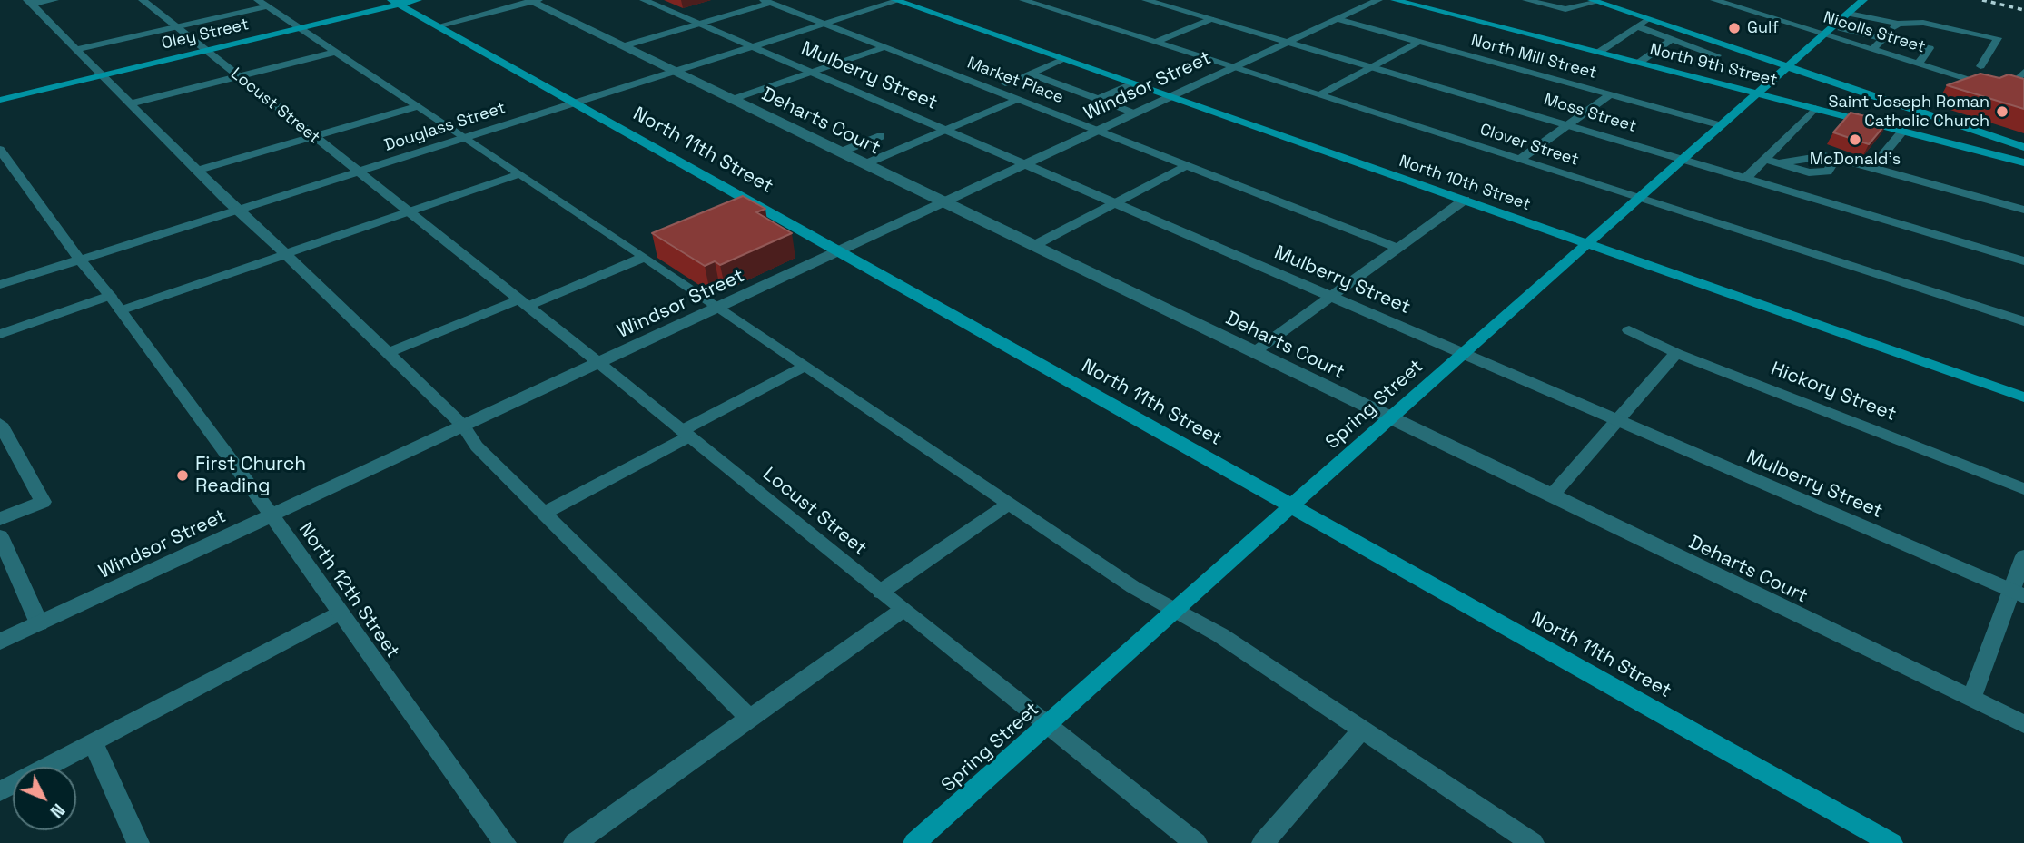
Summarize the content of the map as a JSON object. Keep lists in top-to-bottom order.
{
  "streets": {
    "street": [
      "Nicolls Street",
      "Oley Street",
      "North Mill Street",
      "North 9th Street",
      "Mulberry Street",
      "Market Place",
      "Windsor Street",
      "Locust Street",
      "Moss Street",
      "Deharts Court",
      "Douglass Street",
      "Clover Street",
      "North 11th Street",
      "North 10th Street",
      "Hickory Street",
      "Spring Street",
      "North 12th Street"
    ]
  },
  "crossings": [
    ["Nicolls Street", "Spring Street"],
    ["Oley Street", "Locust Street"],
    ["Oley Street", "North 11th Street"],
    ["North Mill Street", "Windsor Street"],
    ["North Mill Street", "Spring Street"],
    ["North 9th Street", "Spring Street"],
    ["Mulberry Street", "Windsor Street"],
    ["Mulberry Street", "Douglass Street"],
    ["Mulberry Street", "Spring Street"],
    ["Market Place", "Windsor Street"],
    ["Market Place", "Douglass Street"],
    ["Windsor Street", "Locust Street"],
    ["Windsor Street", "Moss Street"],
    ["Windsor Street", "Deharts Court"],
    ["Windsor Street", "Clover Street"],
    ["Windsor Street", "North 11th Street"],
    ["Windsor Street", "North 10th Street"],
    ["Windsor Street", "North 12th Street"],
    ["Locust Street", "Douglass Street"],
    ["Locust Street", "Spring Street"],
    ["Moss Street", "Spring Street"],
    ["Deharts Court", "Douglass Street"],
    ["Deharts Court", "Spring Street"],
    ["Douglass Street", "North 11th Street"],
    ["Douglass Street", "North 10th Street"],
    ["Douglass Street", "North 12th Street"],
    ["Clover Street", "Spring Street"],
    ["North 11th Street", "Spring Street"],
    ["North 10th Street", "Spring Street"]
  ],
  "places": [
    "Gulf",
    "Saint Joseph Roman Catholic Church",
    "McDonald's",
    "First Church Reading"
  ],
  "north": "bottom right"
}
